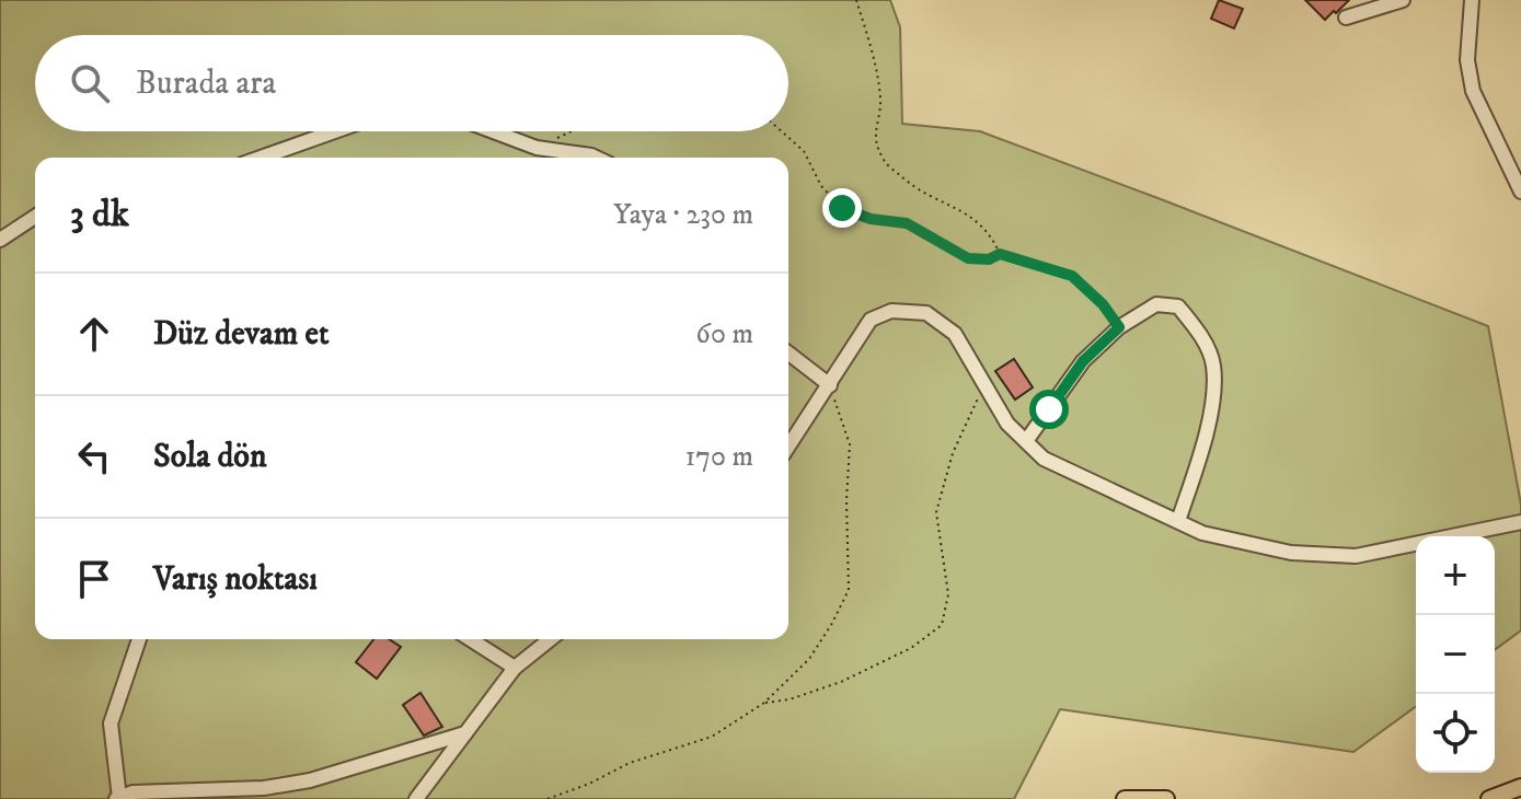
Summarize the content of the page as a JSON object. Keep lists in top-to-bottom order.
{
  "page": {
    "search": "Burada ara",
    "heading": ["3 dk", "Yaya · 230 m"],
    "list": [
      ["Düz devam et", "60 m"],
      ["Sola dön", "170 m"],
      "Varış noktası"
    ],
    "map_buttons": ["+", "−"]
  }
}
